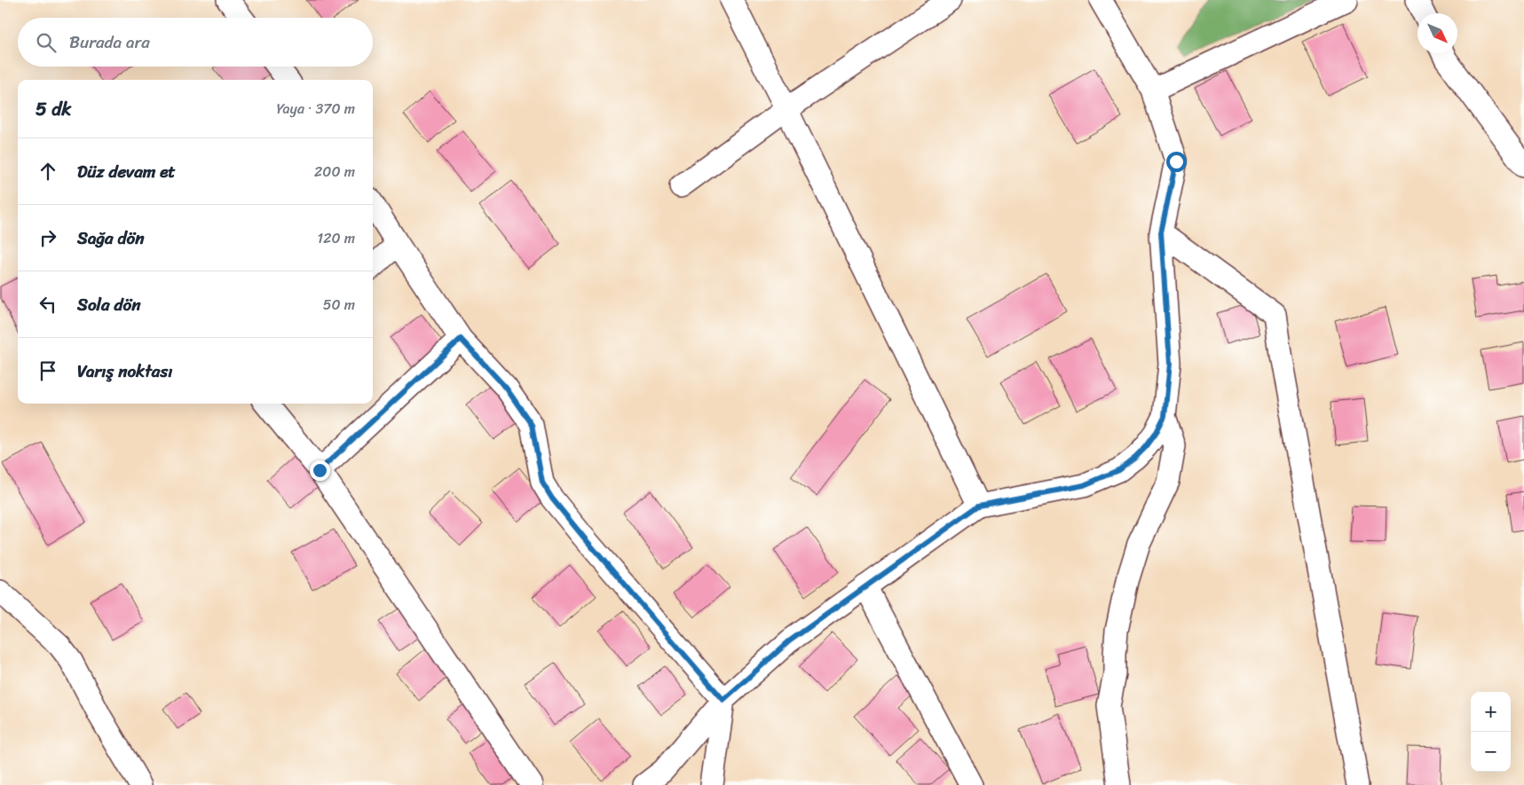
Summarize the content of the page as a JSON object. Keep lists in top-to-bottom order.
{
  "north": "bottom right",
  "page": {
    "search": "Burada ara",
    "heading": ["5 dk", "Yaya · 370 m"],
    "list": [
      ["Düz devam et", "200 m"],
      ["Sağa dön", "120 m"],
      ["Sola dön", "50 m"],
      "Varış noktası"
    ],
    "map_buttons": ["+", "−"]
  }
}
